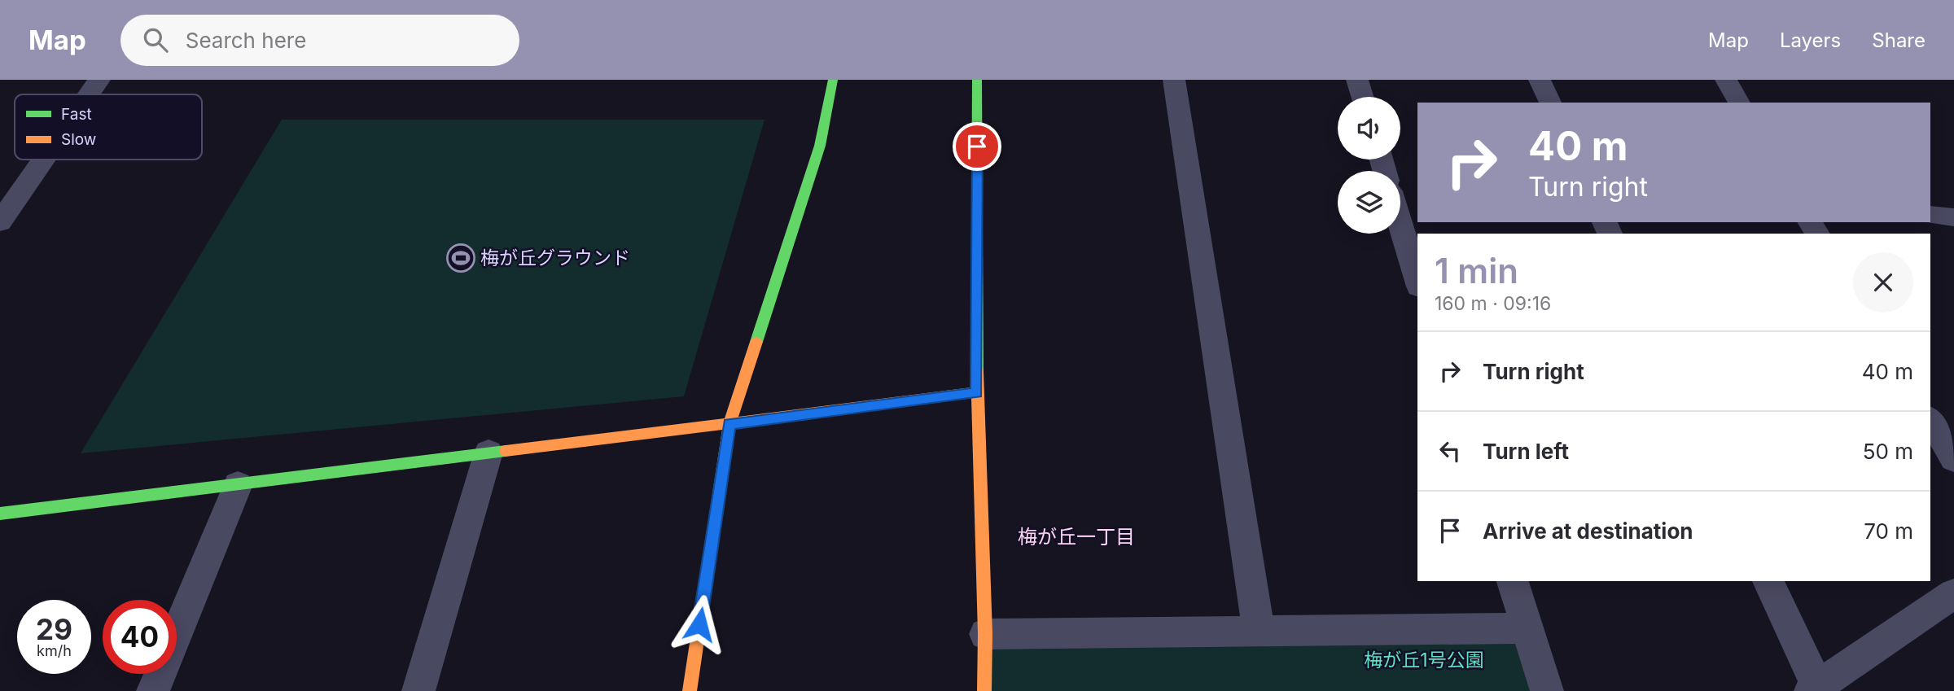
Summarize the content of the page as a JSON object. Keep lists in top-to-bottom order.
{
  "districts": ["梅が丘一丁目"],
  "parks": ["梅が丘1号公園"],
  "places": {
    "sports": ["梅が丘グラウンド"]
  },
  "legend": ["Fast", "Slow"],
  "page": {
    "header": "Map",
    "search": "Search here",
    "nav": ["Map", "Layers", "Share"],
    "turn": ["40 m", "Turn right"],
    "heading": ["1 min", "160 m · 09:16"],
    "list": [
      {
        "name": "Turn right",
        "value": "40 m"
      },
      {
        "name": "Turn left",
        "value": "50 m"
      },
      {
        "name": "Arrive at destination",
        "value": "70 m"
      }
    ],
    "speed": "29 km/h",
    "limit": "40"
  }
}
